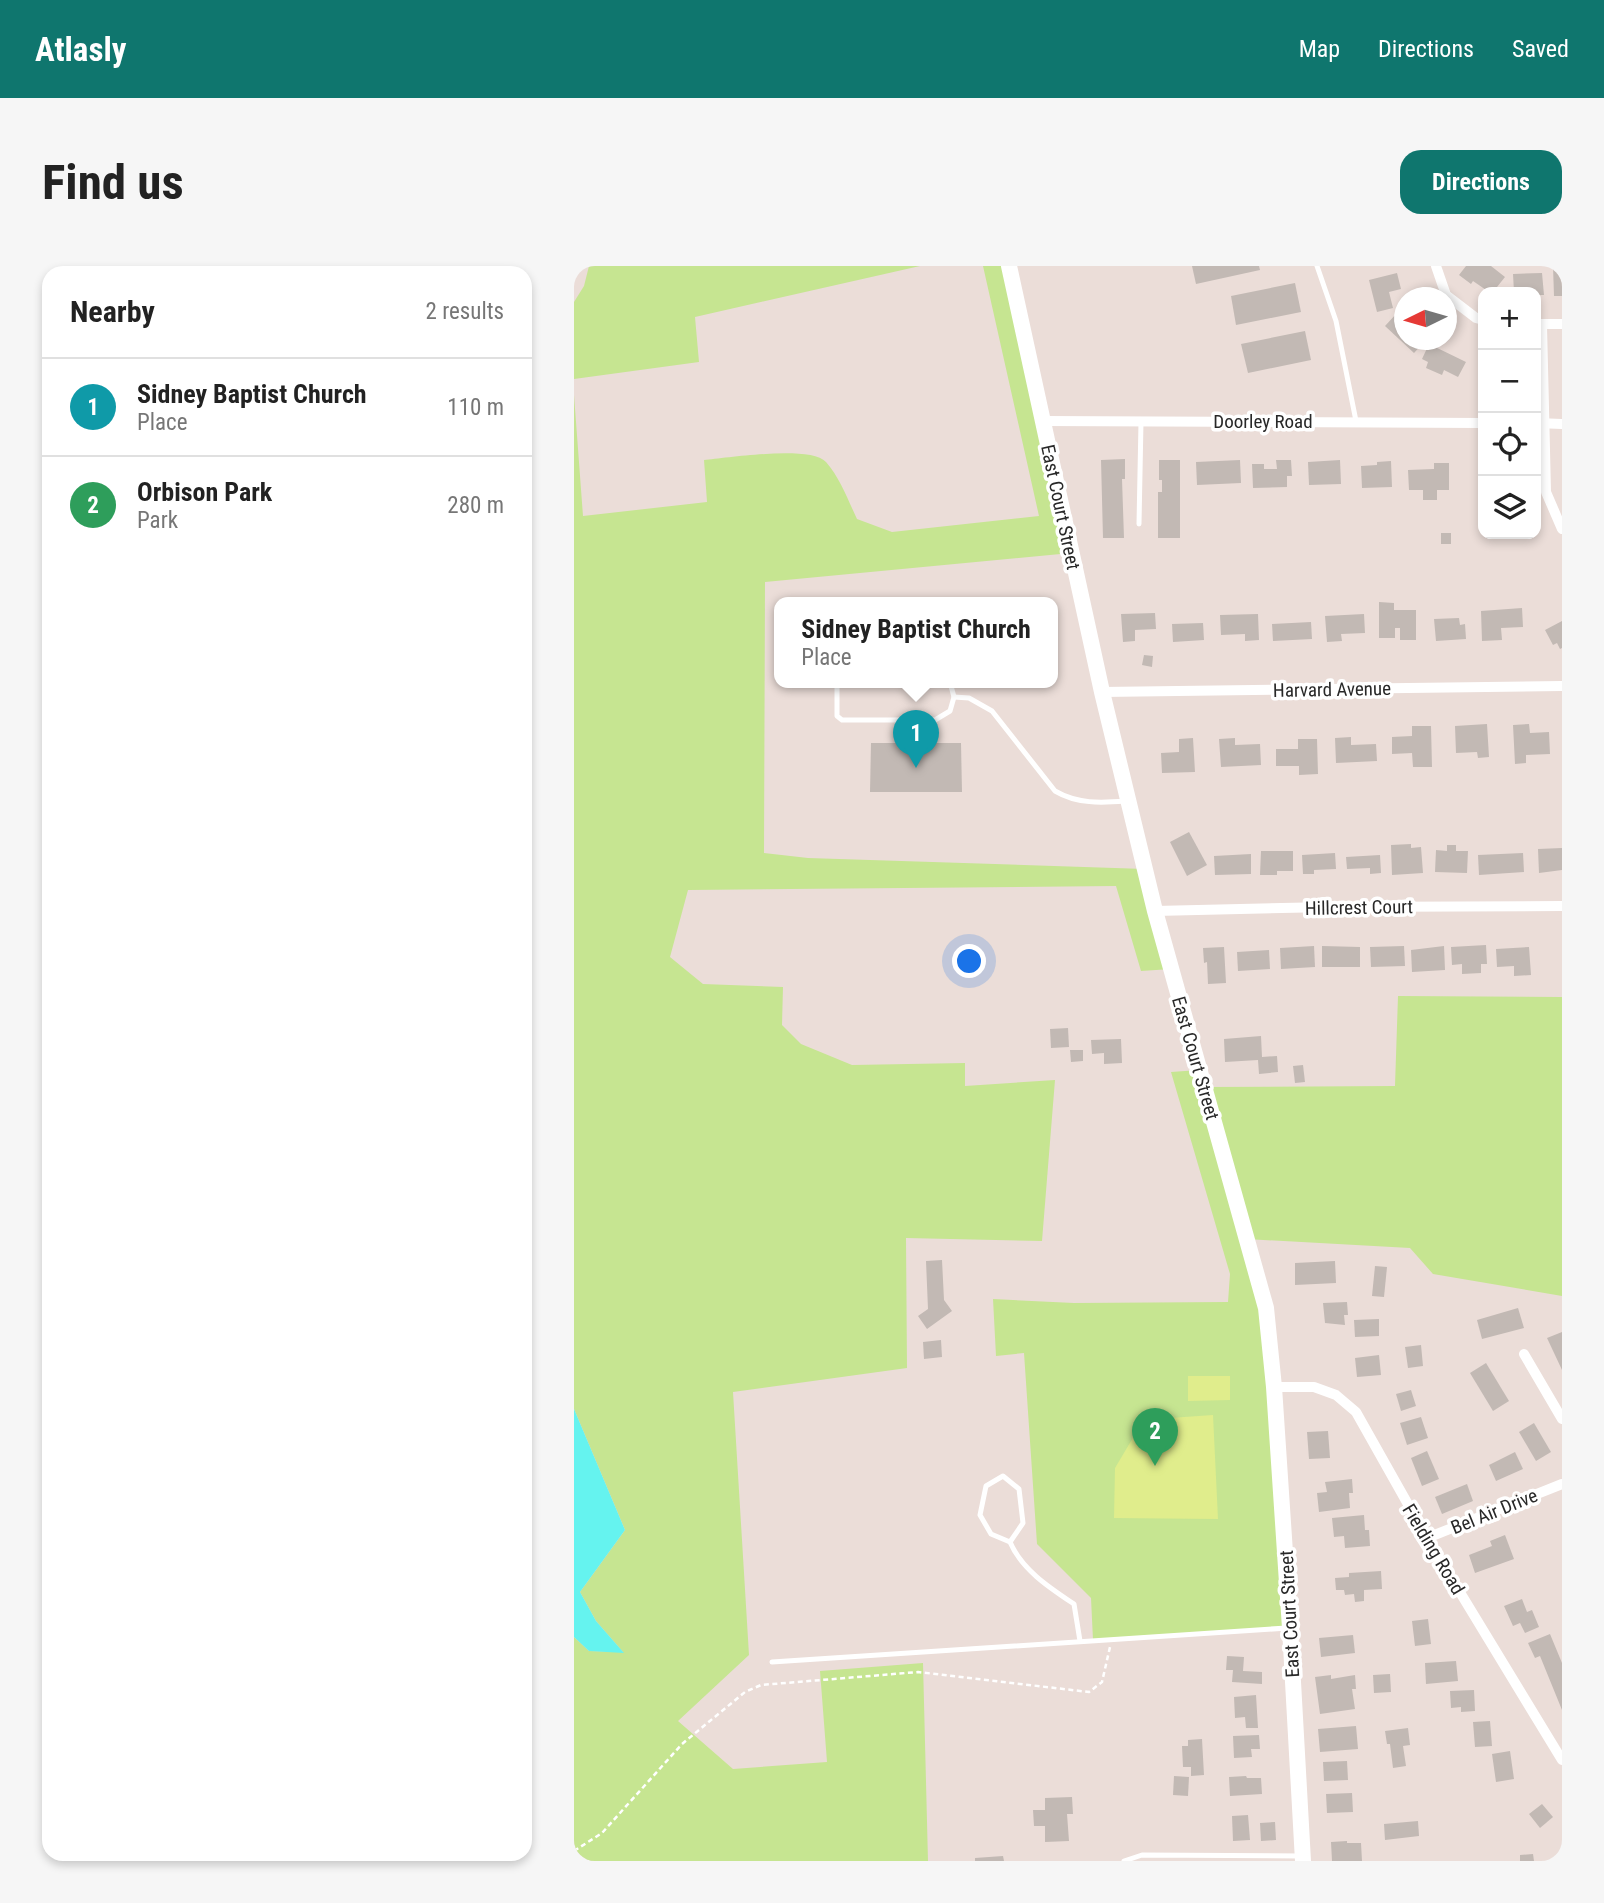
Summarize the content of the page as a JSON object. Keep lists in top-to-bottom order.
{
  "streets": {
    "main road": ["East Court Street"],
    "street": [
      "Doorley Road",
      "Harvard Avenue",
      "Hillcrest Court",
      "Bel Air Drive",
      "Fielding Road"
    ]
  },
  "crossings": [
    ["Doorley Road", "East Court Street"],
    ["East Court Street", "Harvard Avenue"],
    ["East Court Street", "Hillcrest Court"],
    ["East Court Street", "Fielding Road"],
    ["Bel Air Drive", "Fielding Road"]
  ],
  "north": "left",
  "page": {
    "header": "Atlasly",
    "nav": ["Map", "Directions", "Saved"],
    "buttons": "Directions",
    "title": "Find us",
    "heading": ["Nearby", "2 results"],
    "map_buttons": ["+", "−"],
    "list": [
      {
        "mark": "1",
        "name": "Sidney Baptist Church",
        "note": "Place",
        "value": "110 m"
      },
      {
        "mark": "2",
        "name": "Orbison Park",
        "note": "Park",
        "value": "280 m"
      }
    ],
    "popup": ["Sidney Baptist Church", "Place"],
    "pins": ["1", "2"]
  }
}
